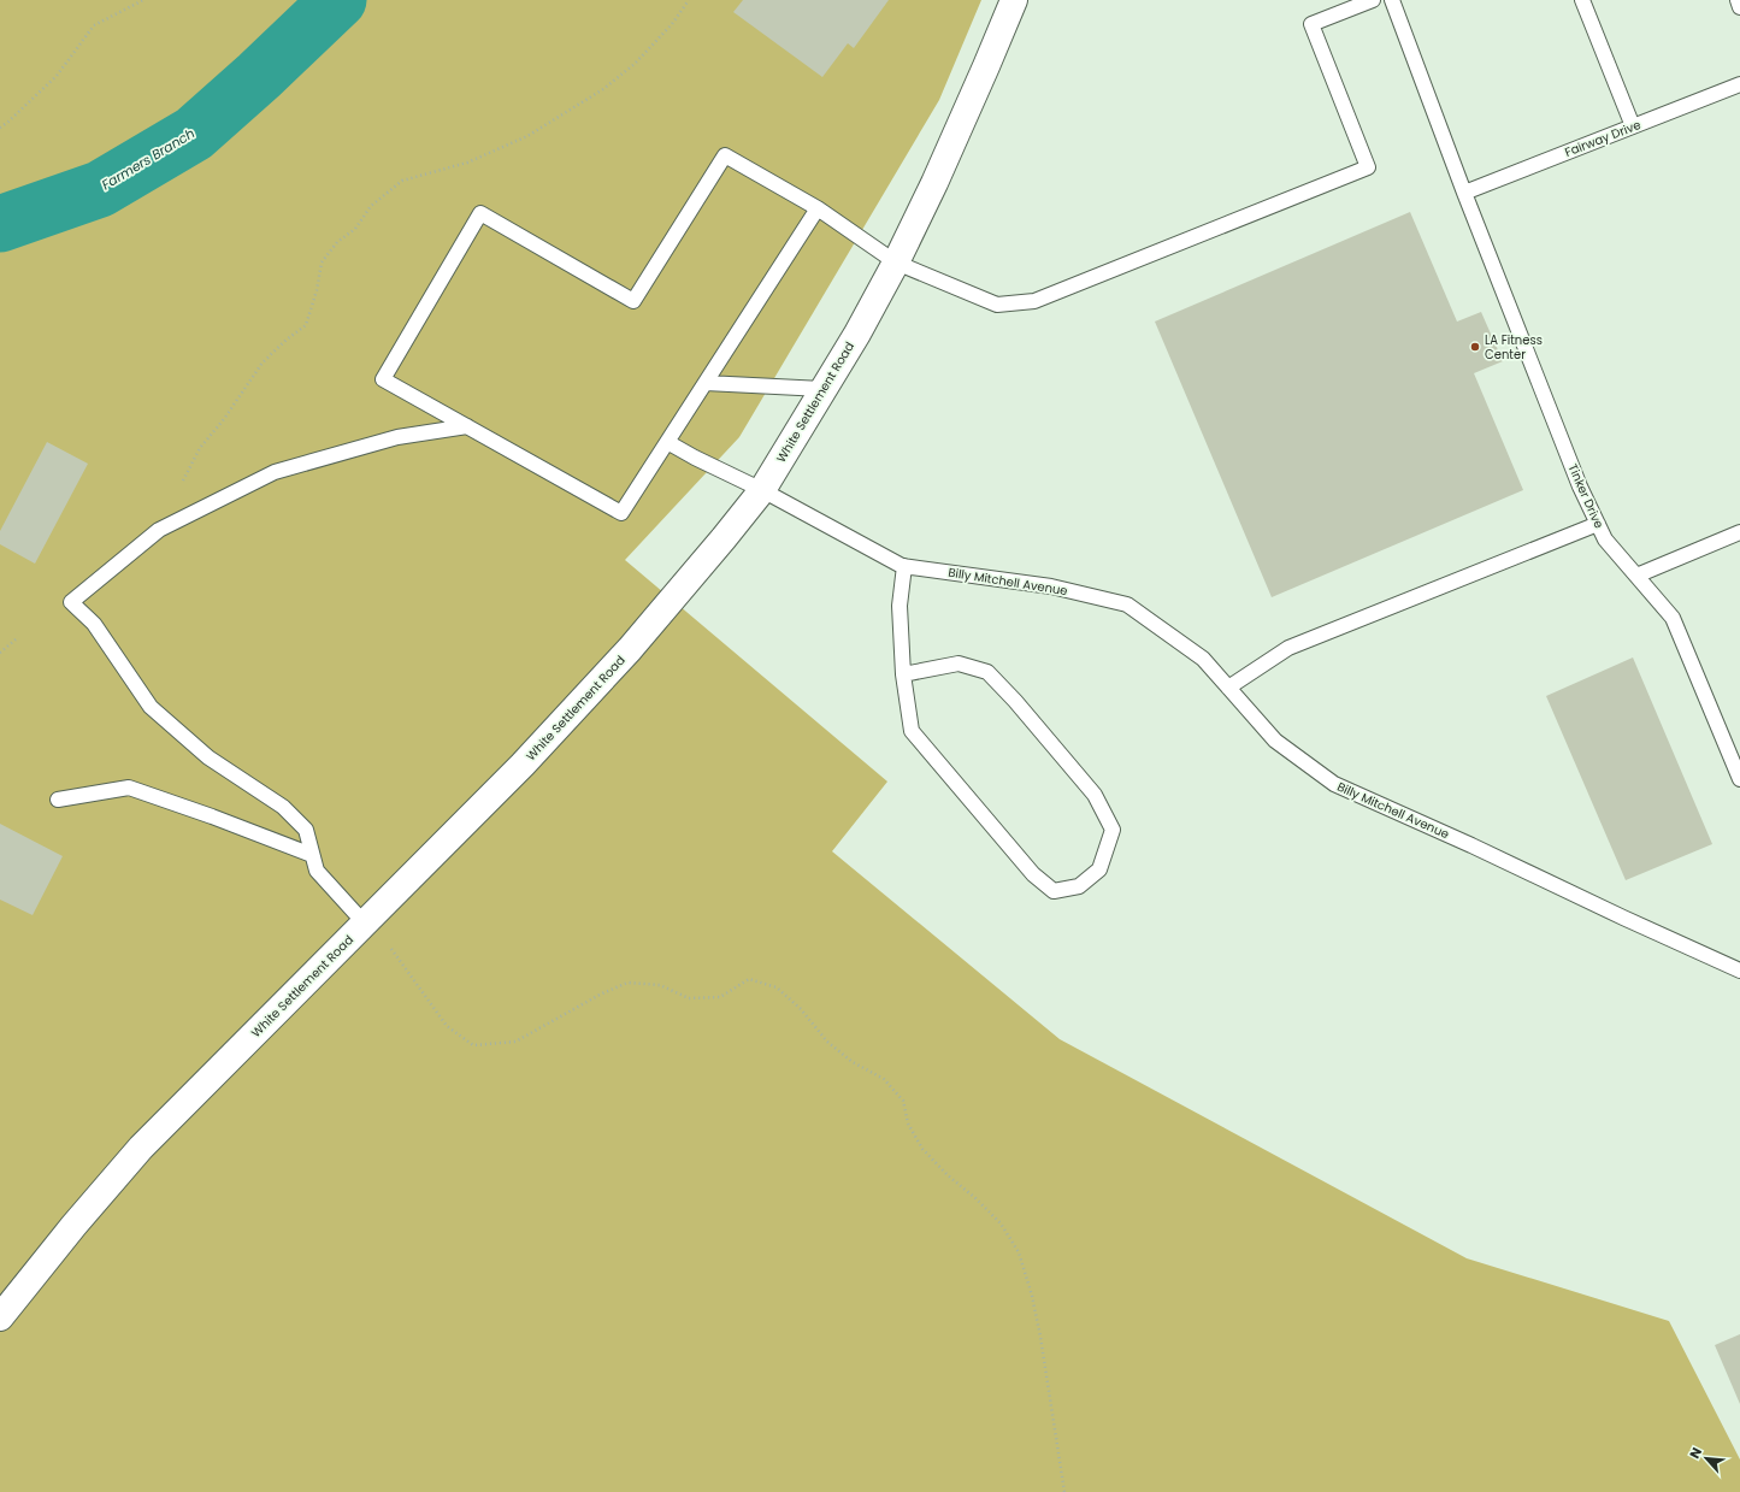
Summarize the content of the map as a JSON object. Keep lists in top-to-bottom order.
{
  "streets": {
    "street": ["White Settlement Road"],
    "lane": ["Fairway Drive", "Tinker Drive", "Billy Mitchell Avenue"]
  },
  "crossings": [
    ["Fairway Drive", "Tinker Drive"],
    ["White Settlement Road", "Billy Mitchell Avenue"]
  ],
  "water": ["Farmers Branch"],
  "places": ["LA Fitness Center"],
  "north": "top left"
}
